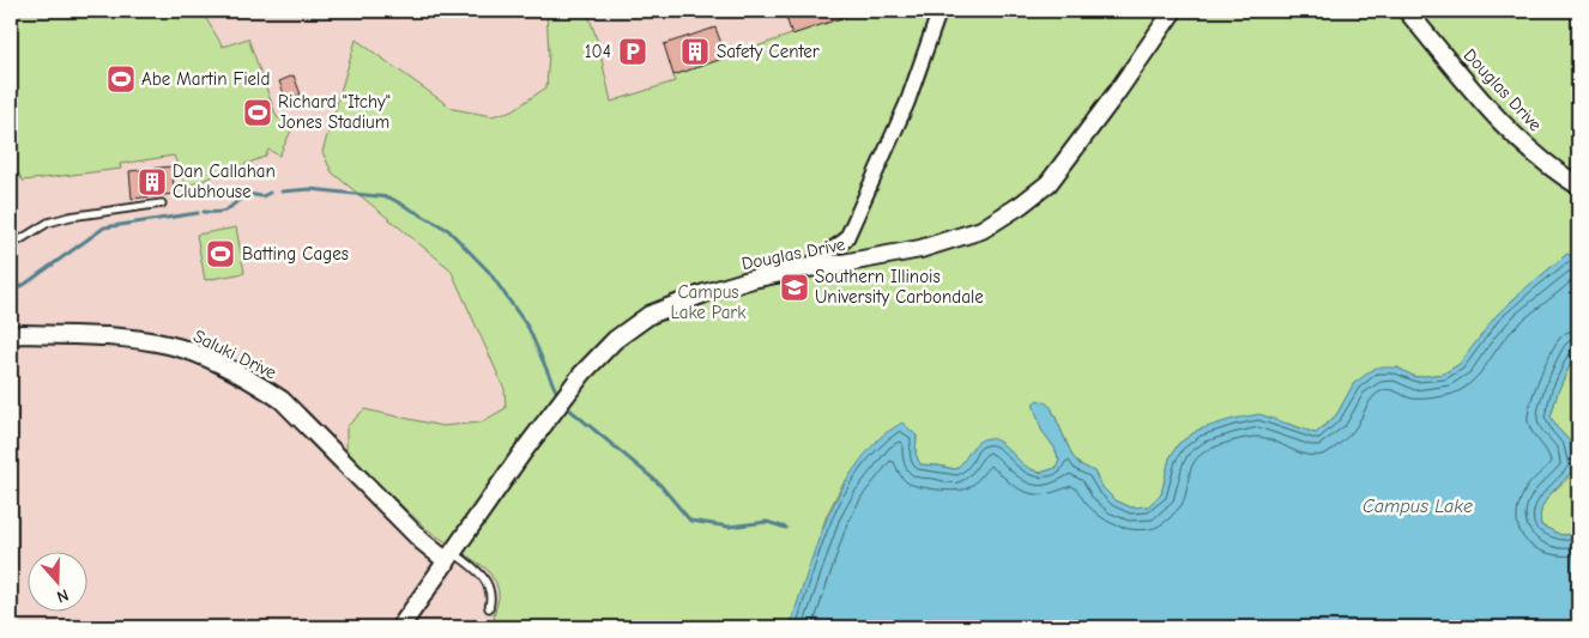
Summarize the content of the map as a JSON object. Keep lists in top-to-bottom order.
{
  "streets": {
    "street": ["Douglas Drive", "Saluki Drive"]
  },
  "crossings": [
    ["Douglas Drive", "Saluki Drive"]
  ],
  "water": ["Campus Lake"],
  "parks": ["Campus Lake Park"],
  "places": {
    "parking": ["104"],
    "building": ["Safety Center", "Dan Callahan Clubhouse"],
    "sports": ["Abe Martin Field", "Richard \"Itchy\" Jones Stadium", "Batting Cages"],
    "school or university": ["Southern Illinois University Carbondale"]
  },
  "north": "bottom"
}
